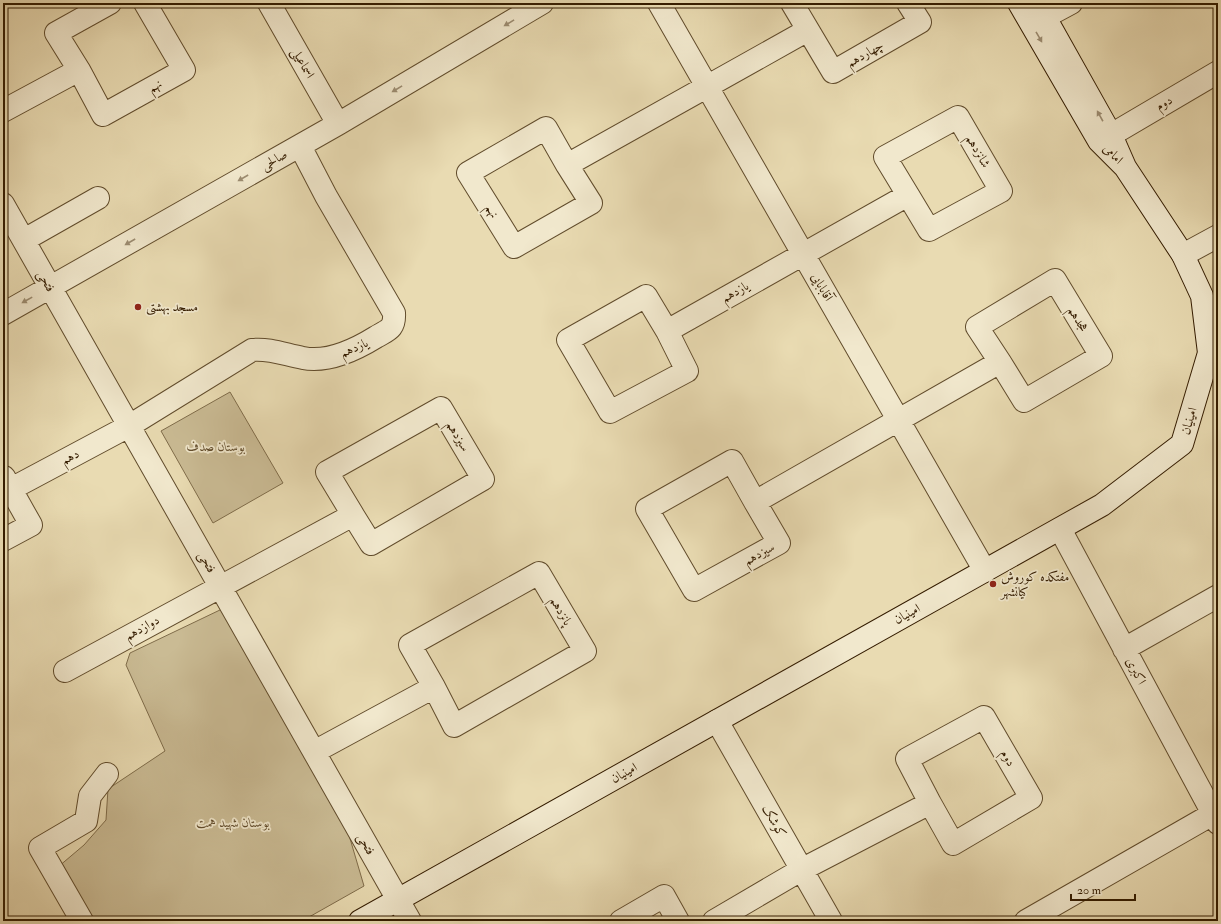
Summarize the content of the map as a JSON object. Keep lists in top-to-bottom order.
{
  "streets": {
    "street": [
      "چهاردهم",
      "اسماعیلی",
      "نهم",
      "دوم",
      "شانزدهم",
      "امامی",
      "صالحی",
      "فتحی",
      "آقابابایی",
      "یازدهم",
      "هجدهم",
      "امینیان",
      "سیزدهم",
      "دهم",
      "پانزدهم",
      "دوازدهم",
      "اکبری",
      "کوشک"
    ]
  },
  "crossings": [
    ["اسماعیلی", "صالحی"],
    ["دوم", "امامی"],
    ["امامی", "امینیان"],
    ["صالحی", "فتحی"],
    ["صالحی", "یازدهم"],
    ["فتحی", "یازدهم"],
    ["فتحی", "امینیان"],
    ["فتحی", "دهم"],
    ["فتحی", "دوازدهم"],
    ["آقابابایی", "یازدهم"],
    ["آقابابایی", "امینیان"],
    ["یازدهم", "دهم"],
    ["امینیان", "اکبری"],
    ["امینیان", "کوشک"]
  ],
  "parks": ["بوستان صدف", "بوستان شهید همت"],
  "places": ["مسجد بهشتی", "مفتکده کوروش کیانشهر"],
  "scale_bar": "20 m"
}
